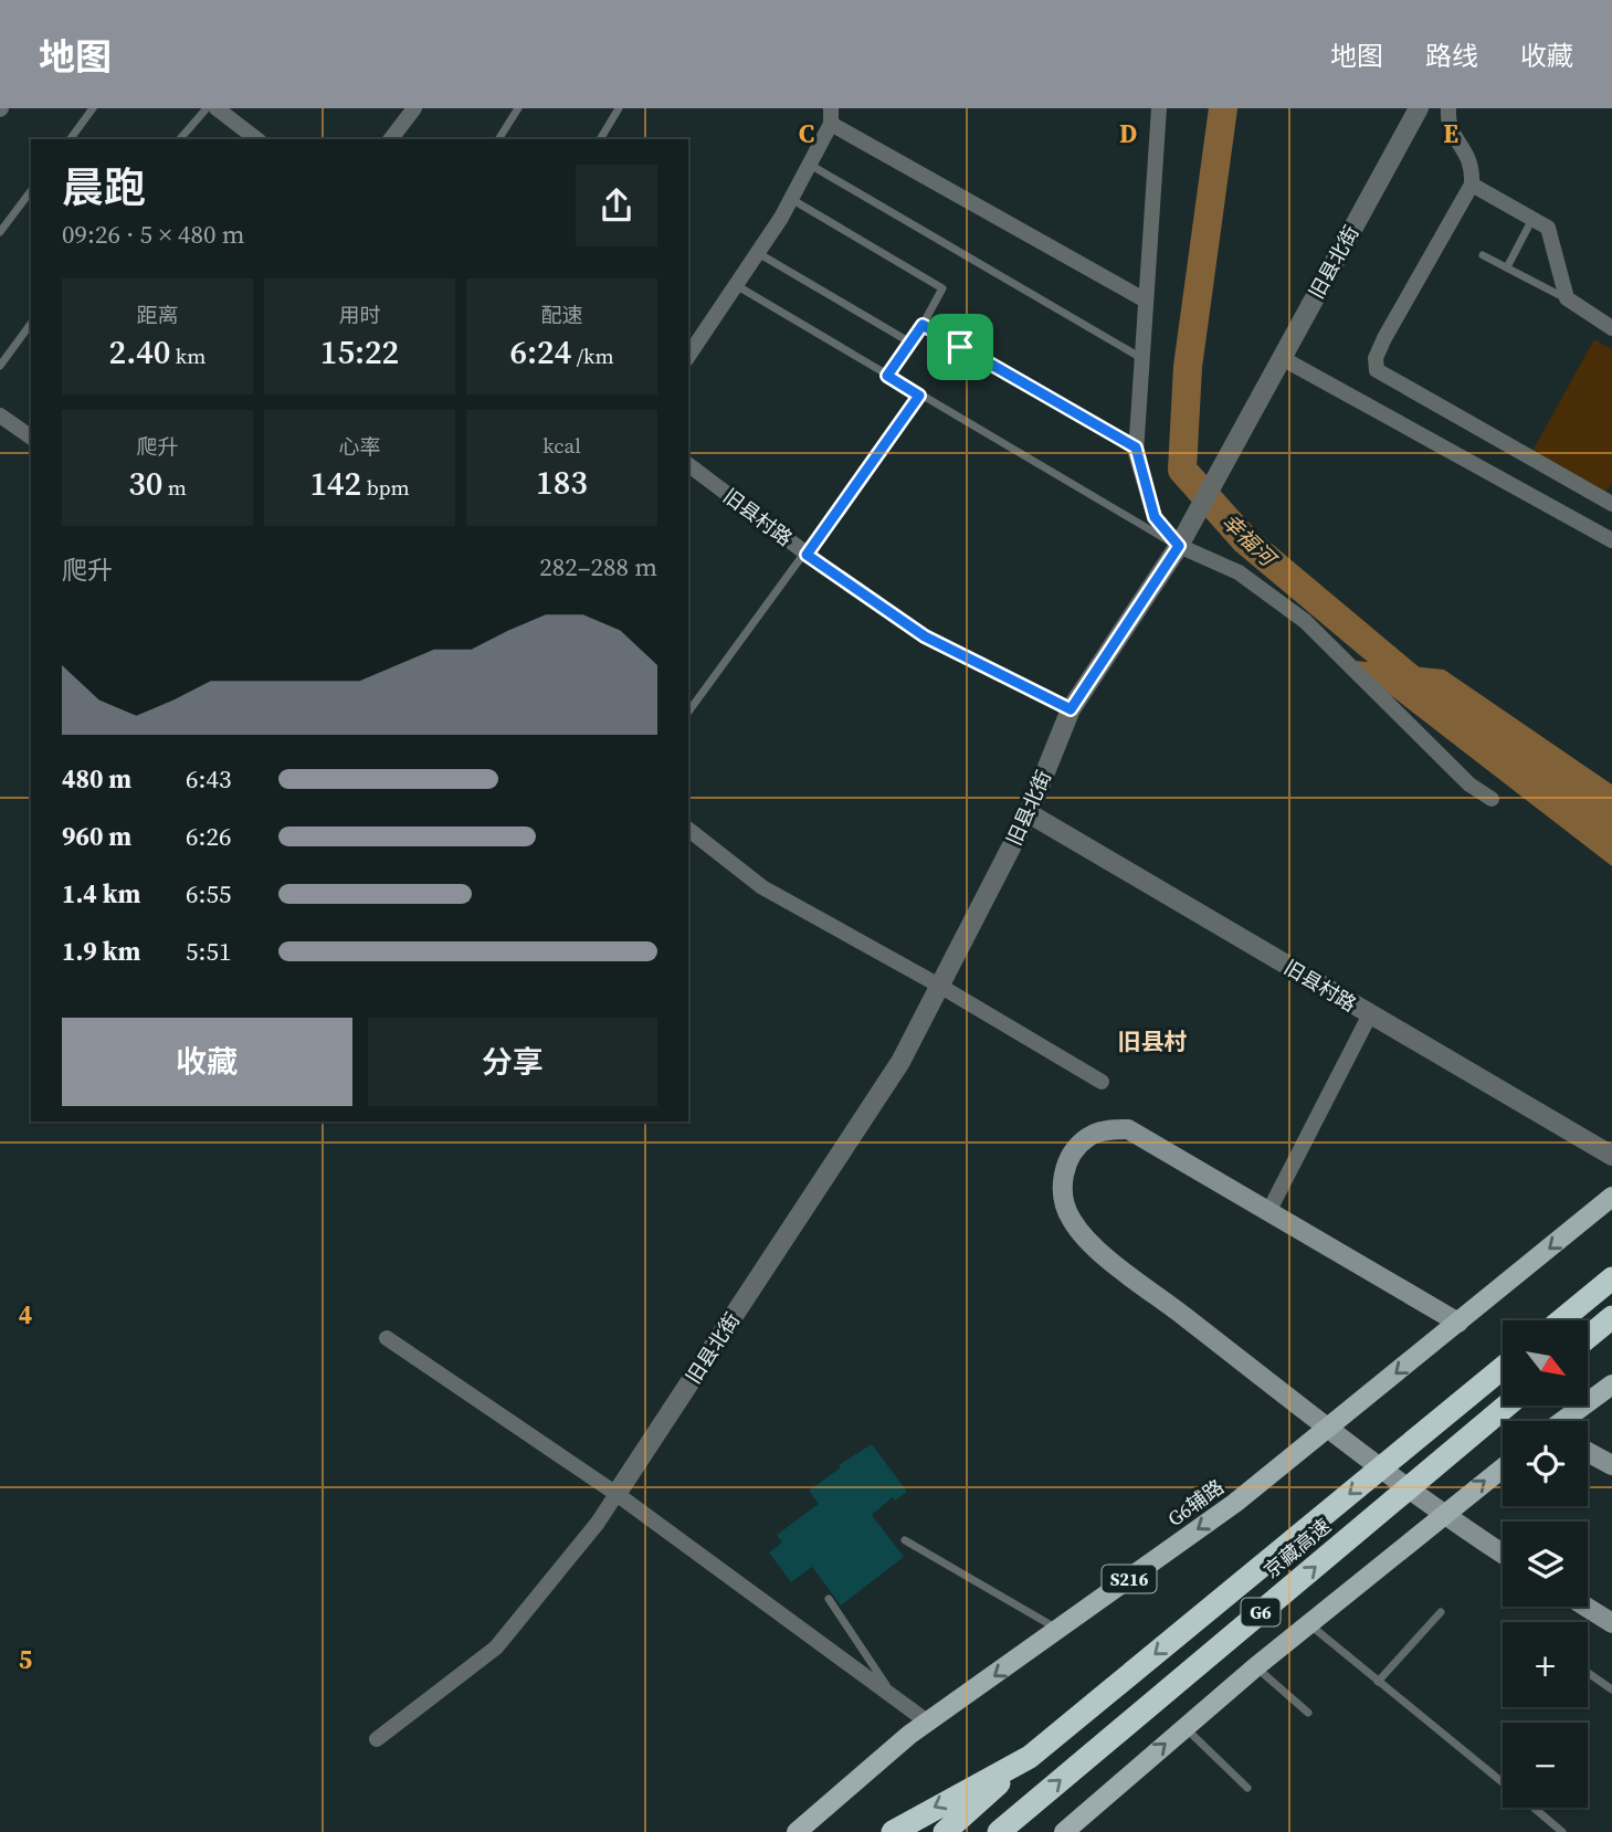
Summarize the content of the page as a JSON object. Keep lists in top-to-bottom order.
{
  "streets": {
    "highway": ["京藏高速", "G6"],
    "main road": ["G6辅路", "S216"],
    "street": ["旧县北街", "旧县村路"]
  },
  "crossings": [
    ["旧县北街", "旧县村路"]
  ],
  "districts": ["旧县村"],
  "water": ["幸福河"],
  "north": "bottom right",
  "page": {
    "header": "地图",
    "nav": ["地图", "路线", "收藏"],
    "heading": ["晨跑", "09:26 · 5 × 480 m"],
    "stats": [
      ["距离", "2.40 km"],
      ["用时", "15:22"],
      ["配速", "6:24 /km"],
      ["爬升", "30 m"],
      ["心率", "142 bpm"],
      ["kcal", "183"]
    ],
    "chart": ["爬升", "282–288 m"],
    "list": [
      {
        "name": "480 m",
        "note": "6:43"
      },
      {
        "name": "960 m",
        "note": "6:26"
      },
      {
        "name": "1.4 km",
        "note": "6:55"
      },
      {
        "name": "1.9 km",
        "note": "5:51"
      }
    ],
    "buttons": ["收藏", "分享"],
    "map_buttons": ["+", "−"]
  },
  "grid": {
    "columns": ["C", "D", "E"],
    "rows": ["4", "5"]
  }
}
